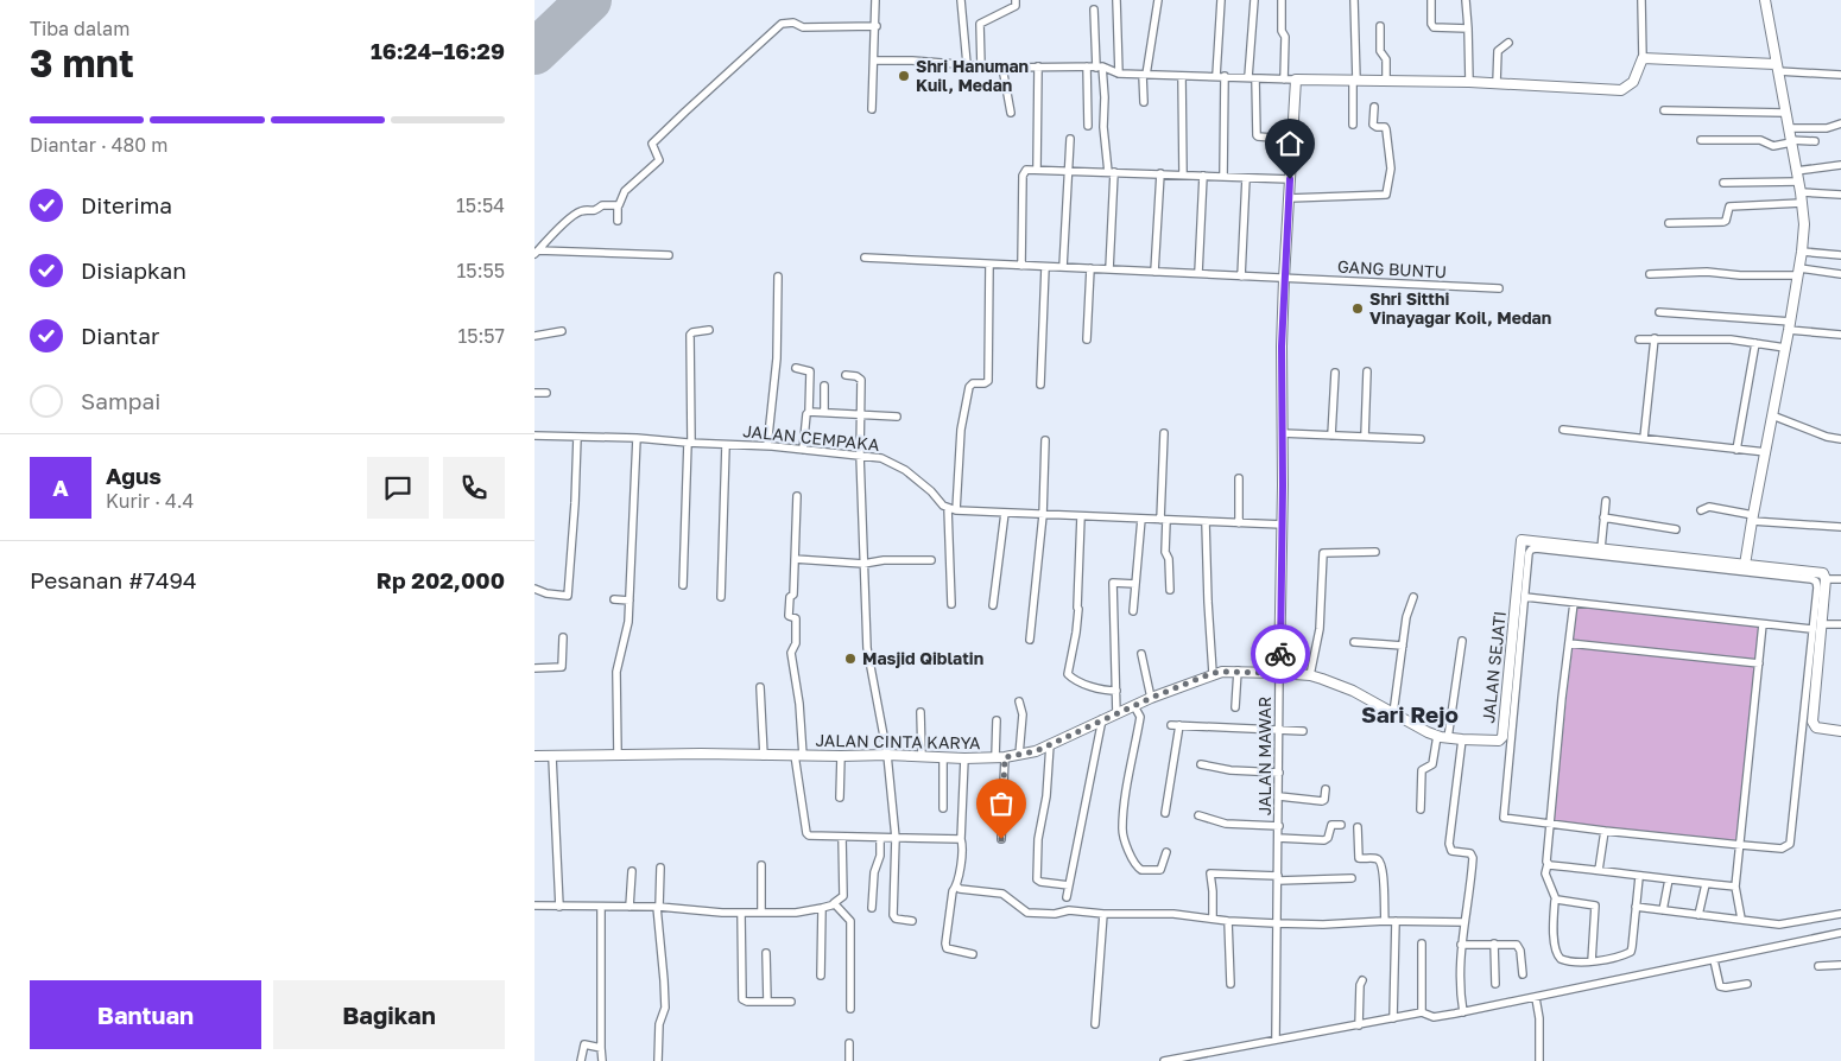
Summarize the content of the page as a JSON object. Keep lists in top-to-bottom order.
{
  "streets": {
    "street": [
      "GANG BUNTU",
      "JALAN CEMPAKA",
      "JALAN SEJATI",
      "JALAN CINTA KARYA",
      "JALAN MAWAR"
    ]
  },
  "crossings": [
    ["GANG BUNTU", "JALAN MAWAR"],
    ["JALAN CEMPAKA", "JALAN MAWAR"],
    ["JALAN SEJATI", "JALAN CINTA KARYA"],
    ["JALAN SEJATI", "JALAN MAWAR"],
    ["JALAN CINTA KARYA", "JALAN MAWAR"]
  ],
  "districts": ["Sari Rejo"],
  "places": ["Shri Hanuman Kuil, Medan", "Shri Sitthi Vinayagar Koil, Medan", "Masjid Qiblatin"],
  "page": {
    "heading": ["3 mnt", "Tiba dalam", "16:24–16:29"],
    "panel": [
      "Agus",
      "Kurir · 4.4",
      "Pesanan #7494",
      "Rp 202,000"
    ],
    "bar": "Diantar · 480 m",
    "list": [
      ["Diterima", "15:54"],
      ["Disiapkan", "15:55"],
      ["Diantar", "15:57"],
      "Sampai"
    ],
    "round": "A",
    "buttons": ["Bantuan", "Bagikan"]
  }
}
